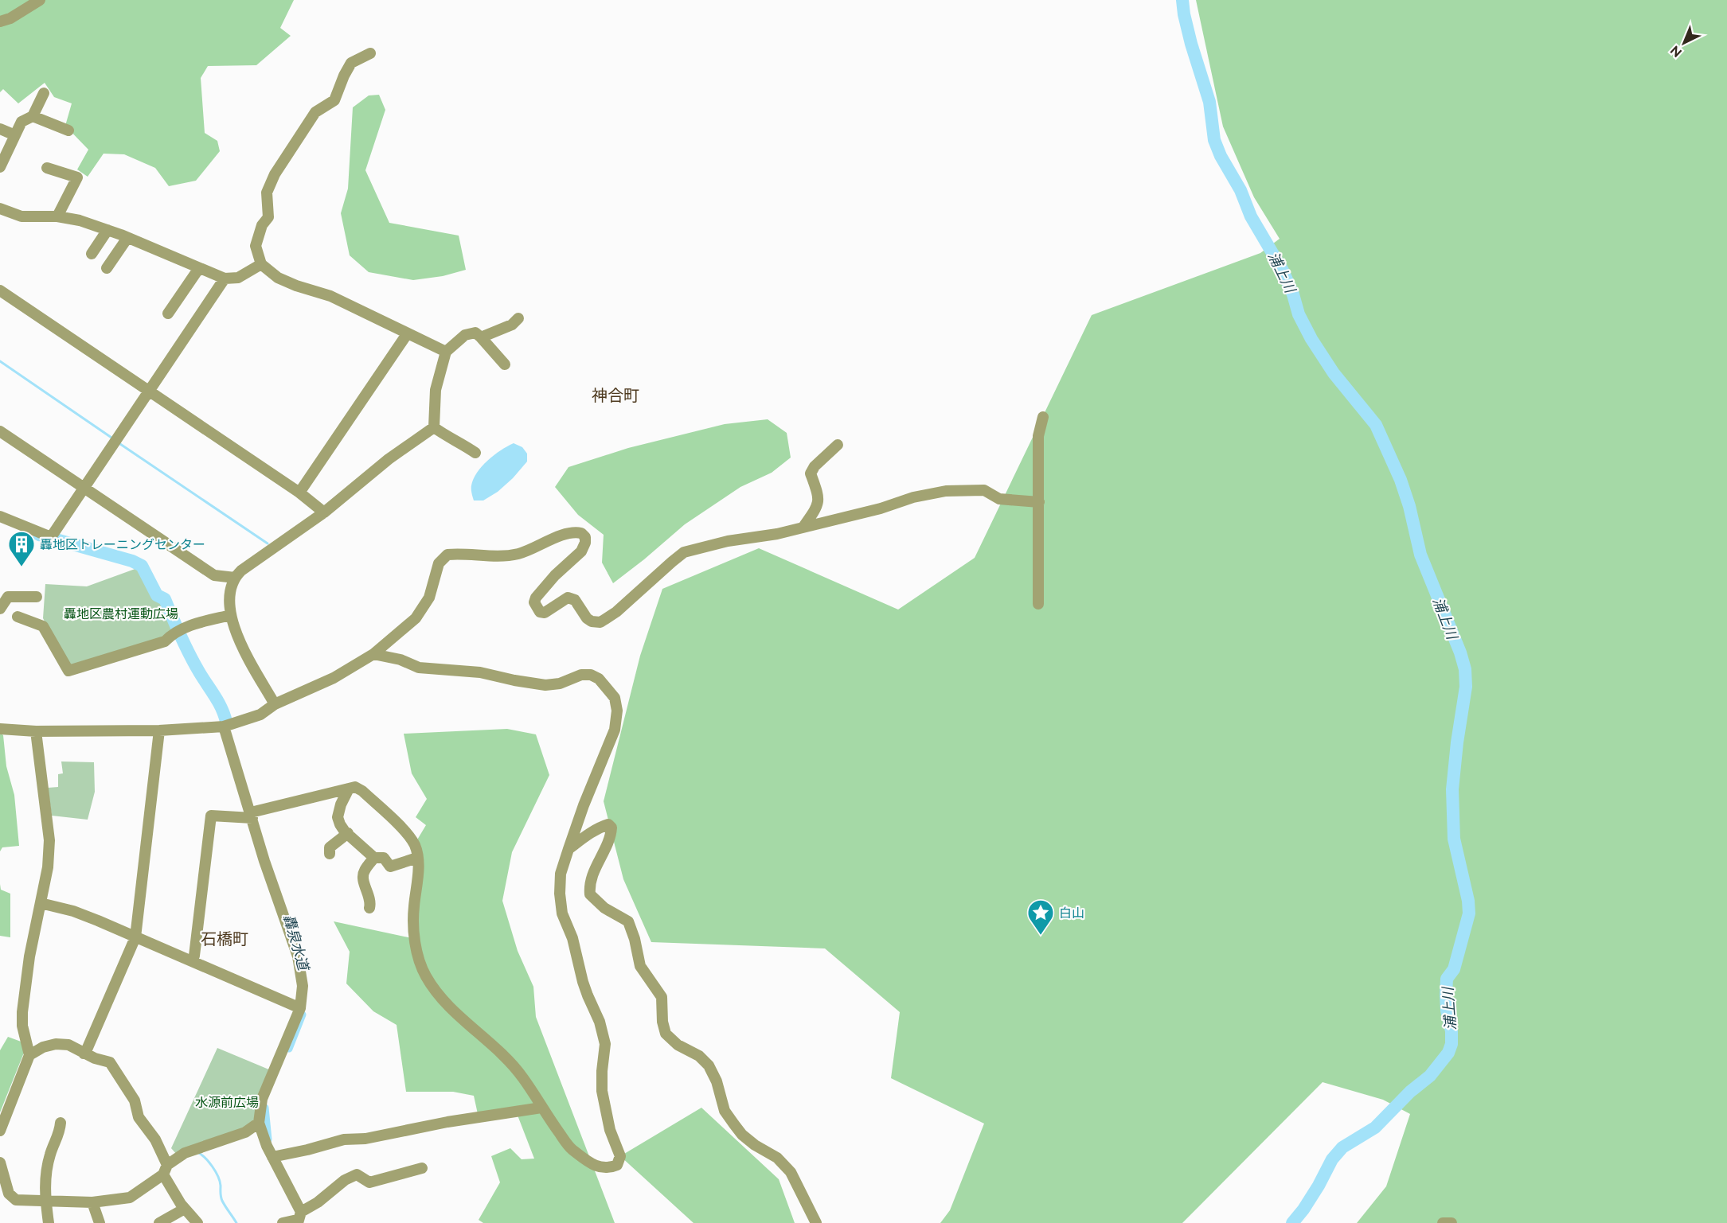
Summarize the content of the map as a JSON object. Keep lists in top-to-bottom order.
{
  "districts": ["神合町", "石橋町"],
  "water": ["浦上川", "轟泉水道"],
  "parks": ["轟地区農村運動広場", "水源前広場"],
  "places": {
    "building": ["轟地区トレーニングセンター"],
    "place": ["白山"]
  },
  "north": "bottom left"
}
